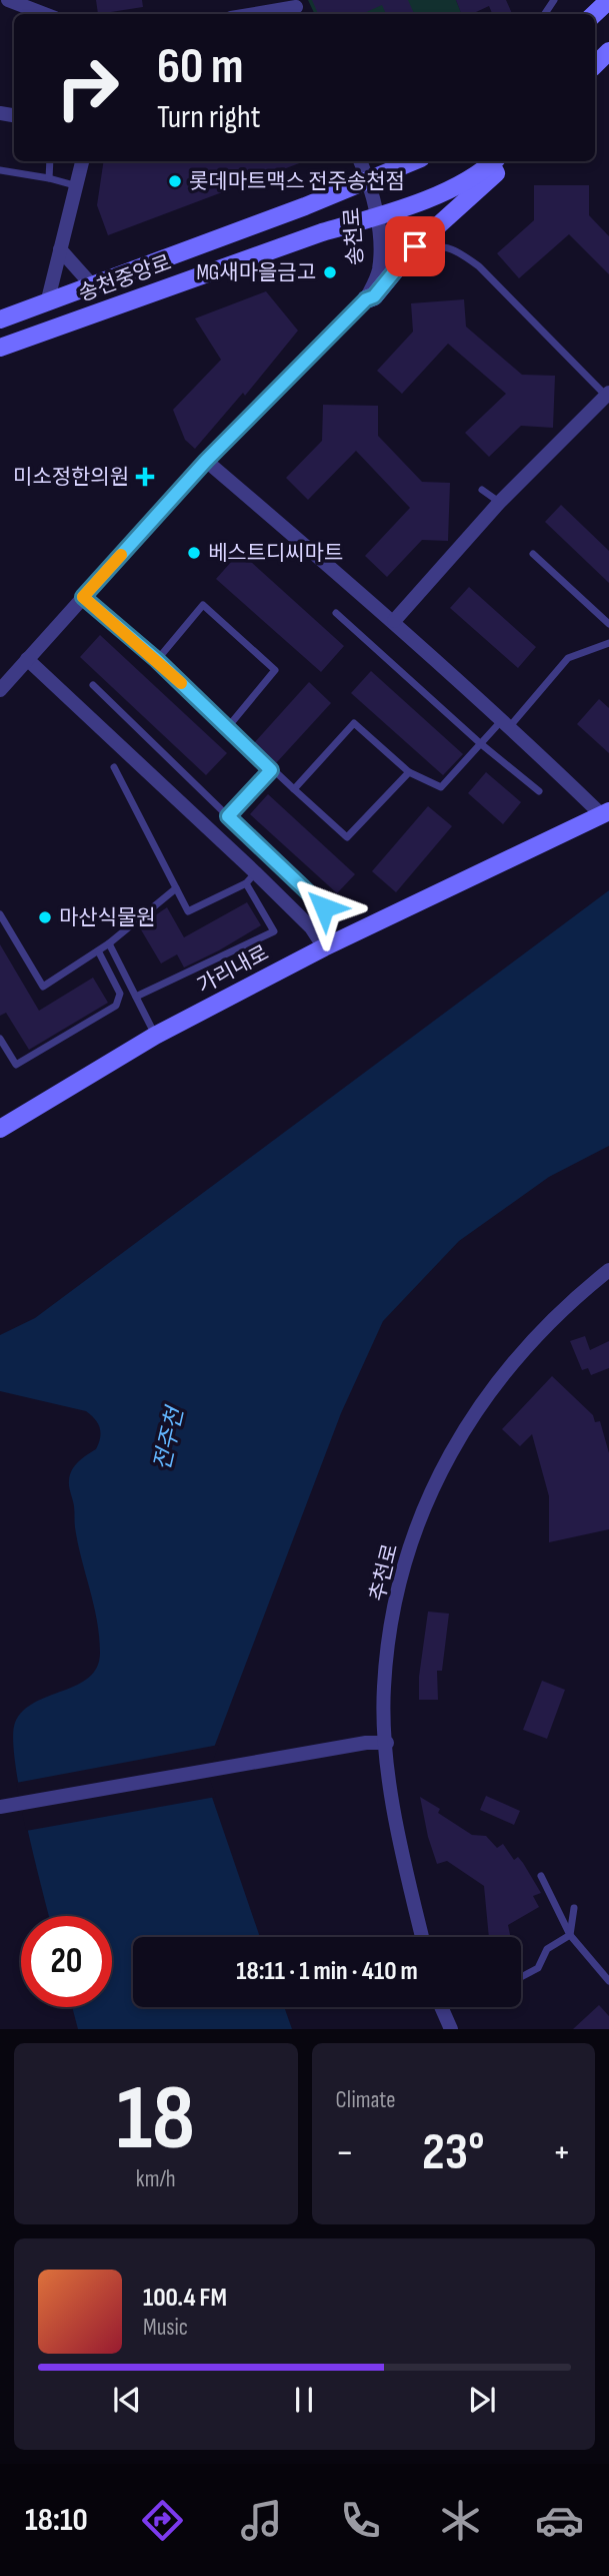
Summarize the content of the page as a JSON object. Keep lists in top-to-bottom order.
{
  "streets": {
    "street": [
      "송천로",
      "송천중앙로",
      "가리내로",
      "추천로"
    ]
  },
  "crossings": [
    ["송천로", "송천중앙로"]
  ],
  "water": ["전주천"],
  "places": {
    "other": [
      "롯데마트맥스 전주송천점",
      "MG새마을금고",
      "베스트디씨마트",
      "마산식물원"
    ],
    "health": ["미소정한의원"]
  },
  "page": {
    "turn": ["60 m", "Turn right"],
    "limit": "20",
    "trip": "18:11 · 1 min · 410 m",
    "tile": [
      ["18", "km/h"],
      "Climate"
    ],
    "heat": ["−", "23°", "+"],
    "song": ["100.4 FM", "Music"],
    "tabs": "18:10"
  }
}
